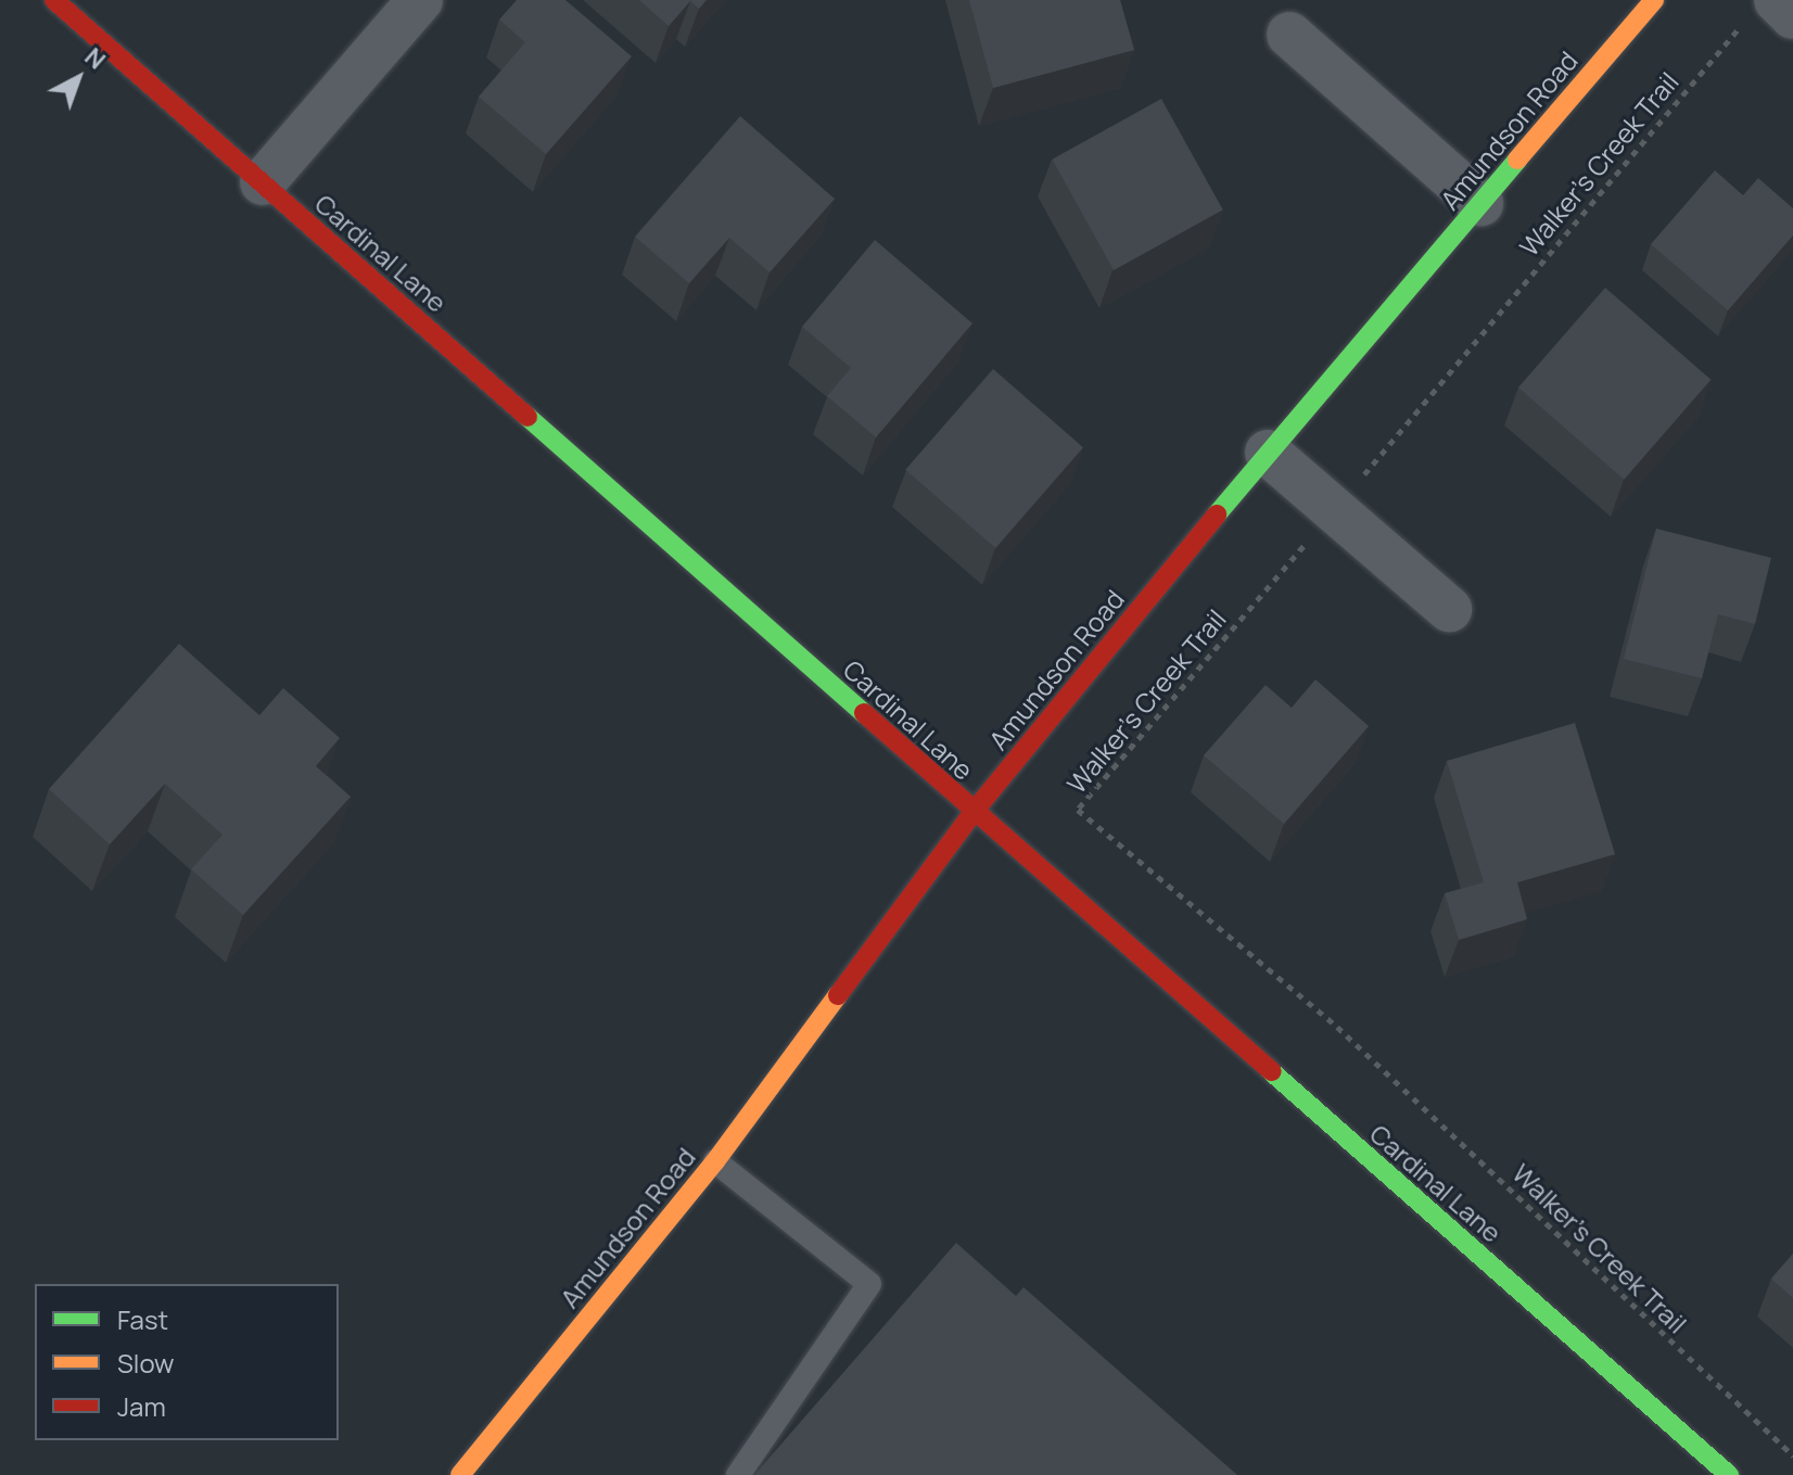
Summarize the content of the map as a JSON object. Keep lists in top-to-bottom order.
{
  "streets": {
    "street": ["Amundson Road", "Cardinal Lane"],
    "path": ["Walker's Creek Trail"]
  },
  "crossings": [
    ["Amundson Road", "Cardinal Lane"]
  ],
  "legend": ["Fast", "Slow", "Jam"],
  "north": "top right"
}
